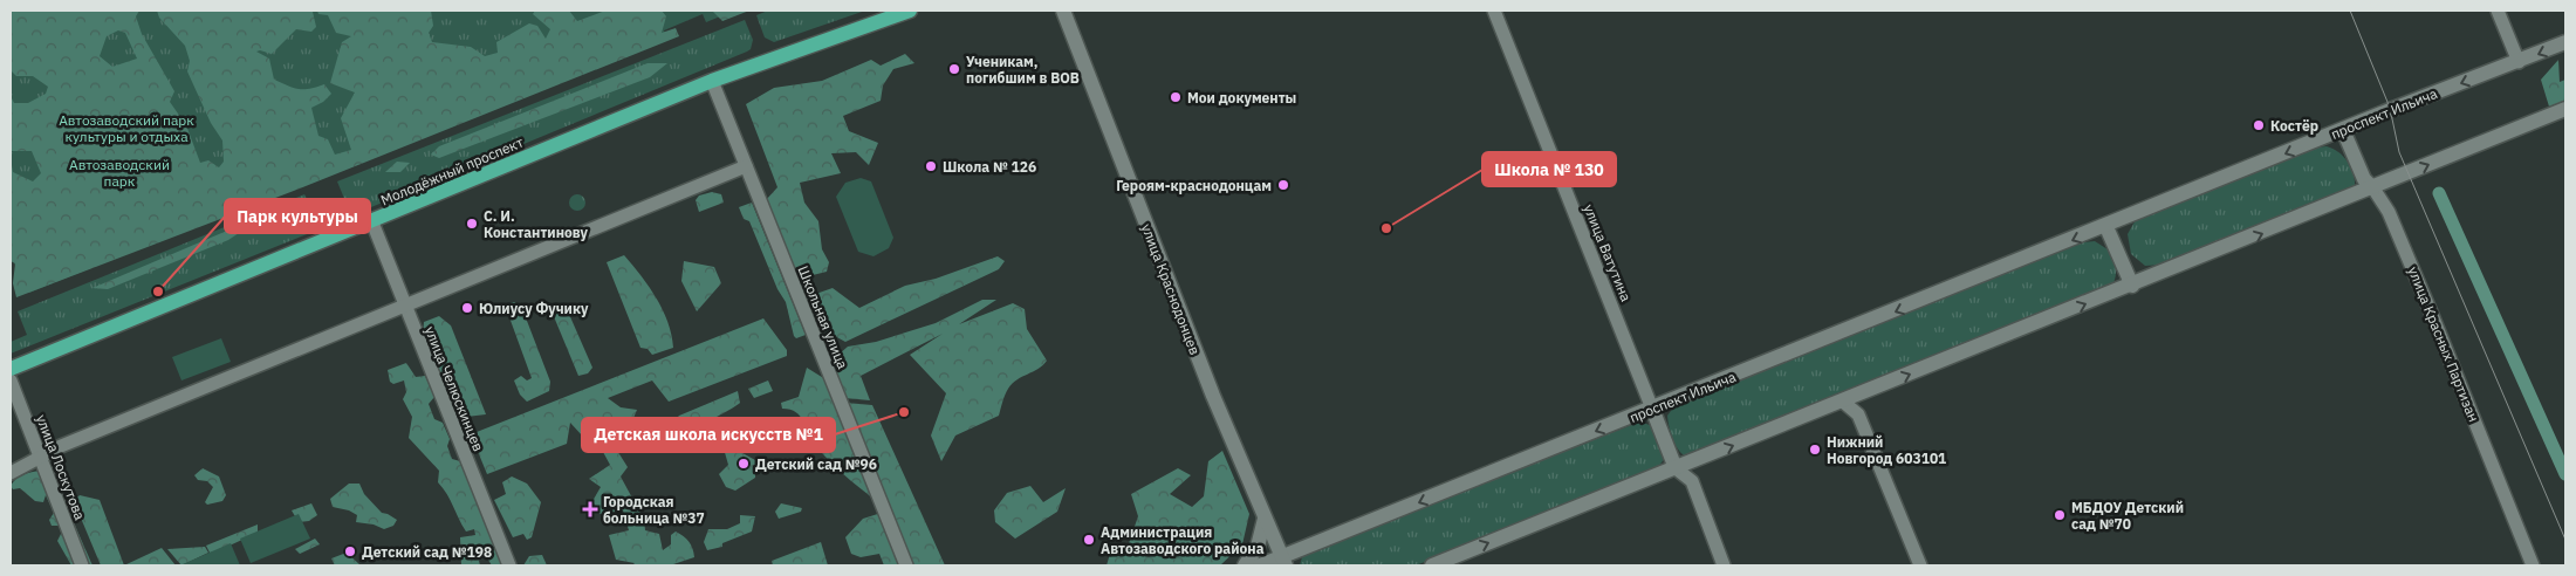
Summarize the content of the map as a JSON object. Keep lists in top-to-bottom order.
{
  "streets": {
    "main road": ["Молодёжный проспект"],
    "street": [
      "проспект Ильича",
      "улица Ватутина",
      "улица Краснодонцев",
      "Школьная улица",
      "улица Красных Партизан",
      "улица Челюскинцев",
      "улица Лоскутова"
    ]
  },
  "crossings": [
    ["проспект Ильича", "улица Ватутина"],
    ["проспект Ильича", "улица Краснодонцев"],
    ["проспект Ильича", "улица Красных Партизан"],
    ["Молодёжный проспект", "Школьная улица"],
    ["Молодёжный проспект", "улица Челюскинцев"]
  ],
  "parks": ["Автозаводский парк культуры и отдыха", "Автозаводский парк"],
  "places": {
    "other": [
      "Ученикам, погибшим в ВОВ",
      "Мои документы",
      "Костёр",
      "Школа № 126",
      "Героям-краснодонцам",
      "С. И. Константинову",
      "Школа № 130",
      "Парк культуры",
      "Юлиусу Фучику",
      "Детская школа искусств №1",
      "Нижний Новгород 603101",
      "Детский сад №96",
      "МБДОУ Детский сад №70",
      "Администрация Автозаводского района",
      "Детский сад №198"
    ],
    "health": ["Городская больница №37"]
  }
}
